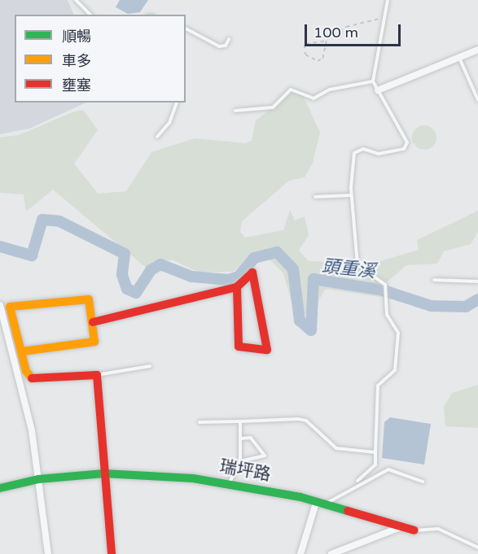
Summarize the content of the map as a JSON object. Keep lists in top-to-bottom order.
{
  "streets": {
    "street": ["瑞坪路"]
  },
  "water": ["頭重溪"],
  "legend": ["順暢", "車多", "壅塞"],
  "scale_bar": "100 m"
}
